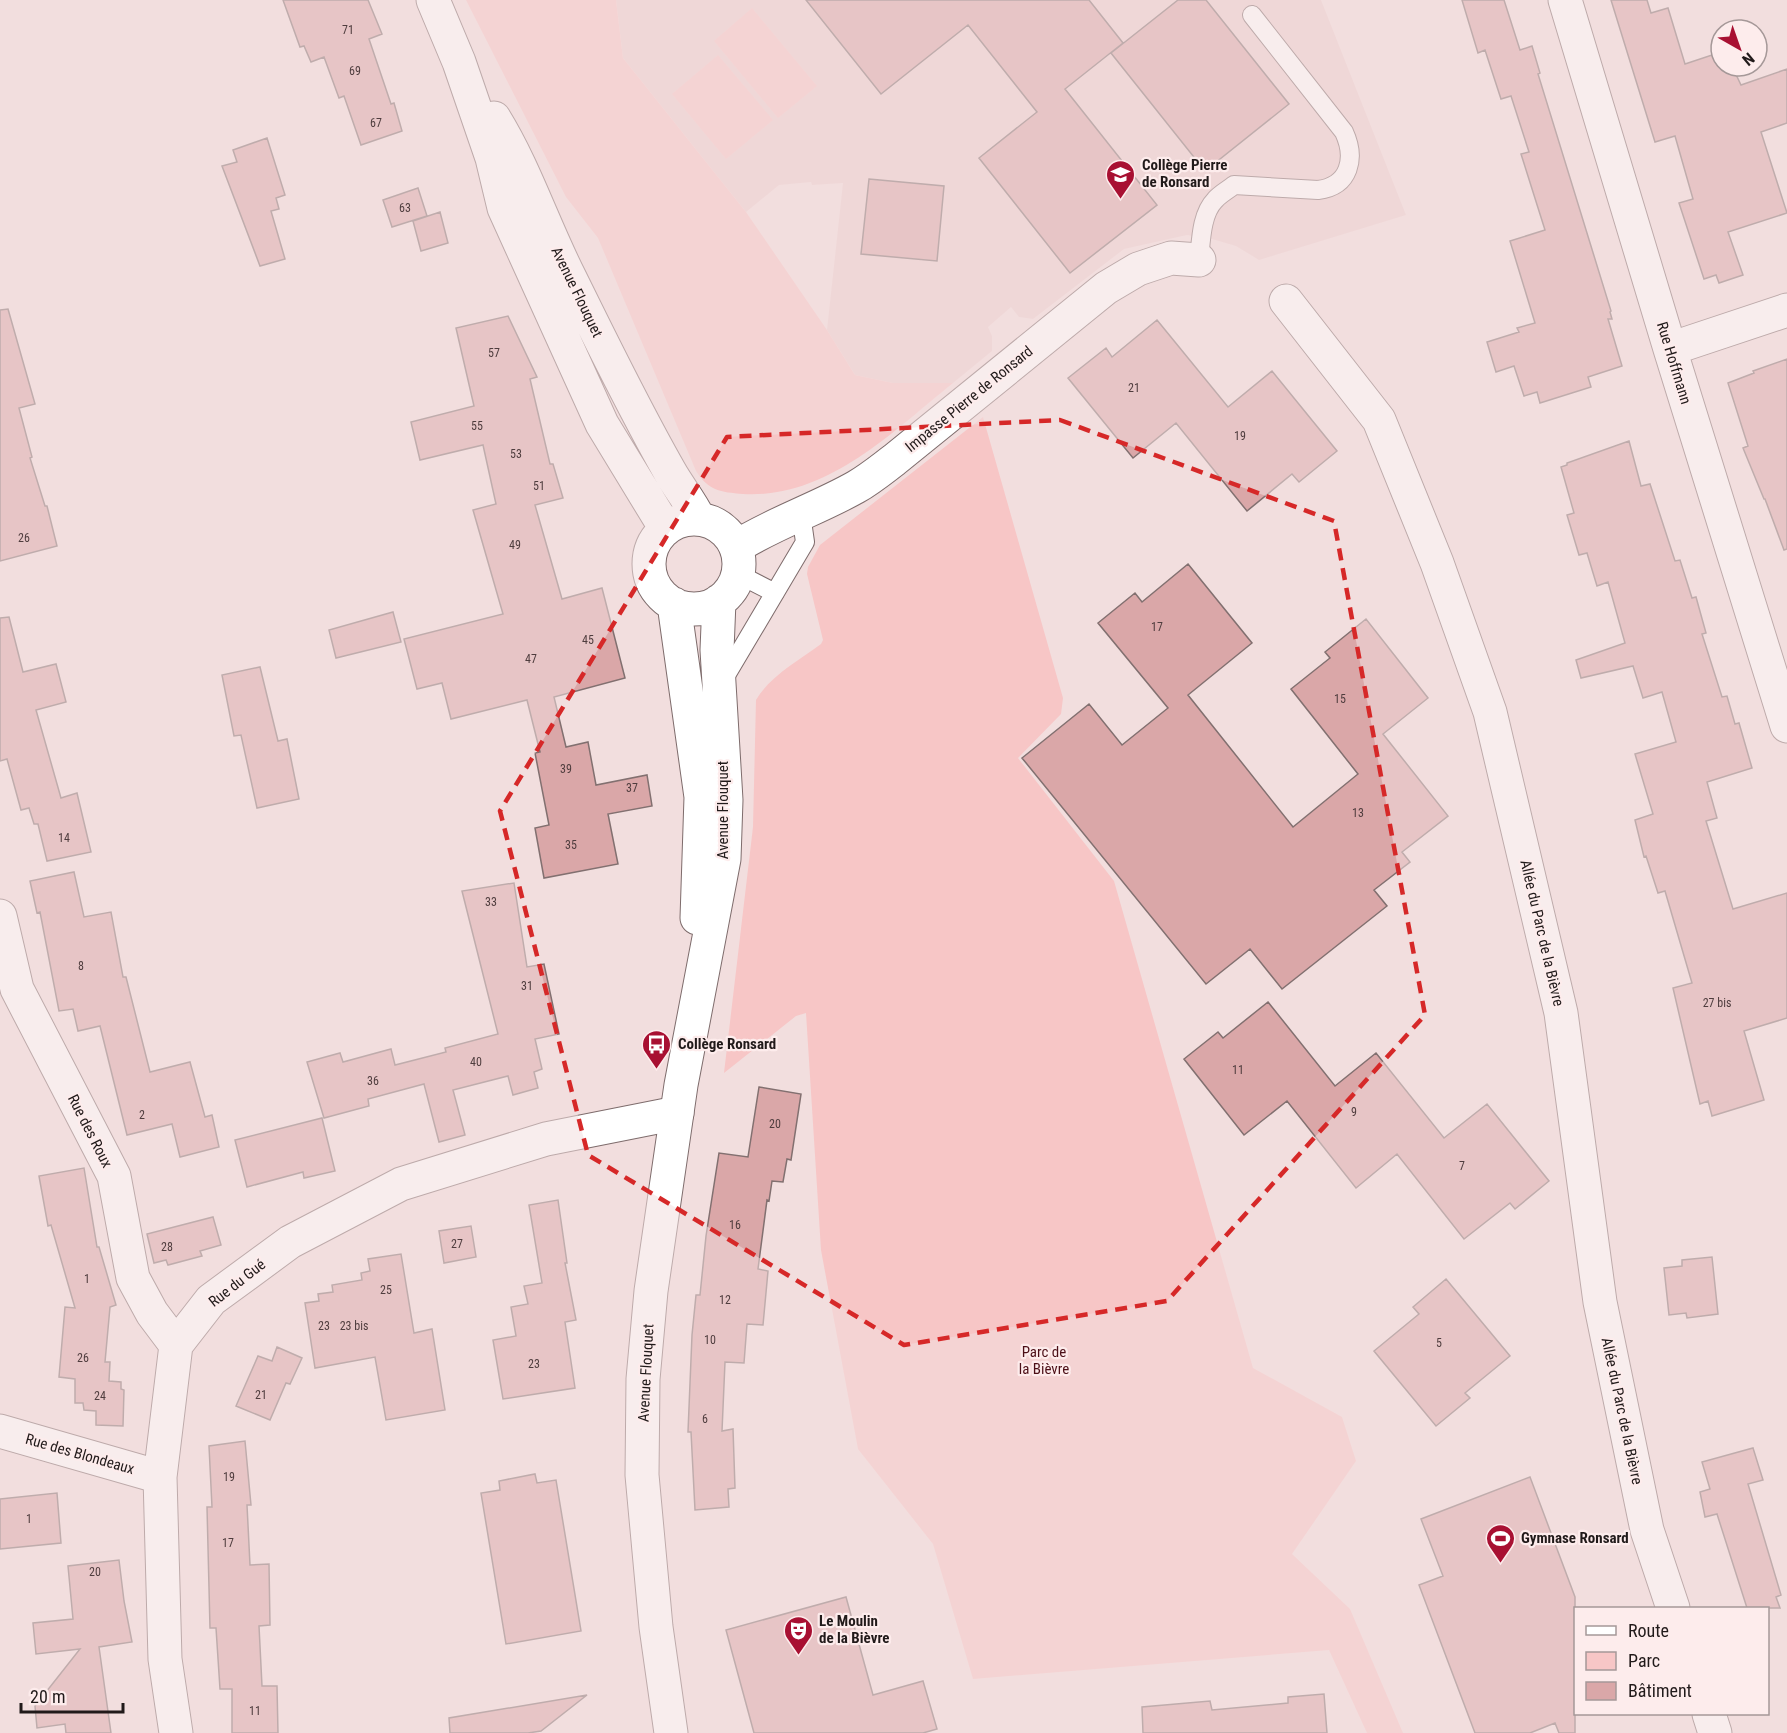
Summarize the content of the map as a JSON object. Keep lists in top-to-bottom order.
{
  "streets": {
    "street": [
      "Avenue Flouquet",
      "Rue Hoffmann",
      "Impasse Pierre de Ronsard",
      "Allée du Parc de la Bièvre",
      "Rue des Roux",
      "Rue du Gué",
      "Rue des Blondeaux"
    ]
  },
  "crossings": [
    ["Avenue Flouquet", "Impasse Pierre de Ronsard"],
    ["Avenue Flouquet", "Rue du Gué"],
    ["Rue des Roux", "Rue du Gué"]
  ],
  "parks": ["Parc de la Bièvre"],
  "places": {
    "school or university": ["Collège Pierre de Ronsard"],
    "bus stop": ["Collège Ronsard"],
    "sports": ["Gymnase Ronsard"],
    "theatre": ["Le Moulin de la Bièvre"]
  },
  "house_numbers": [
    "71",
    "69",
    "67",
    "63",
    "57",
    "21",
    "55",
    "19",
    "53",
    "51",
    "26",
    "49",
    "17",
    "45",
    "47",
    "15",
    "39",
    "37",
    "13",
    "14",
    "35",
    "33",
    "8",
    "31",
    "27 bis",
    "40",
    "11",
    "36",
    "9",
    "2",
    "20",
    "7",
    "16",
    "27",
    "28",
    "1",
    "25",
    "12",
    "23",
    "23 bis",
    "10",
    "5",
    "26",
    "23",
    "21",
    "24",
    "6",
    "19",
    "1",
    "17",
    "20",
    "11"
  ],
  "legend": ["Route", "Parc", "Bâtiment"],
  "scale_bar": "20 m",
  "north": "bottom right"
}
